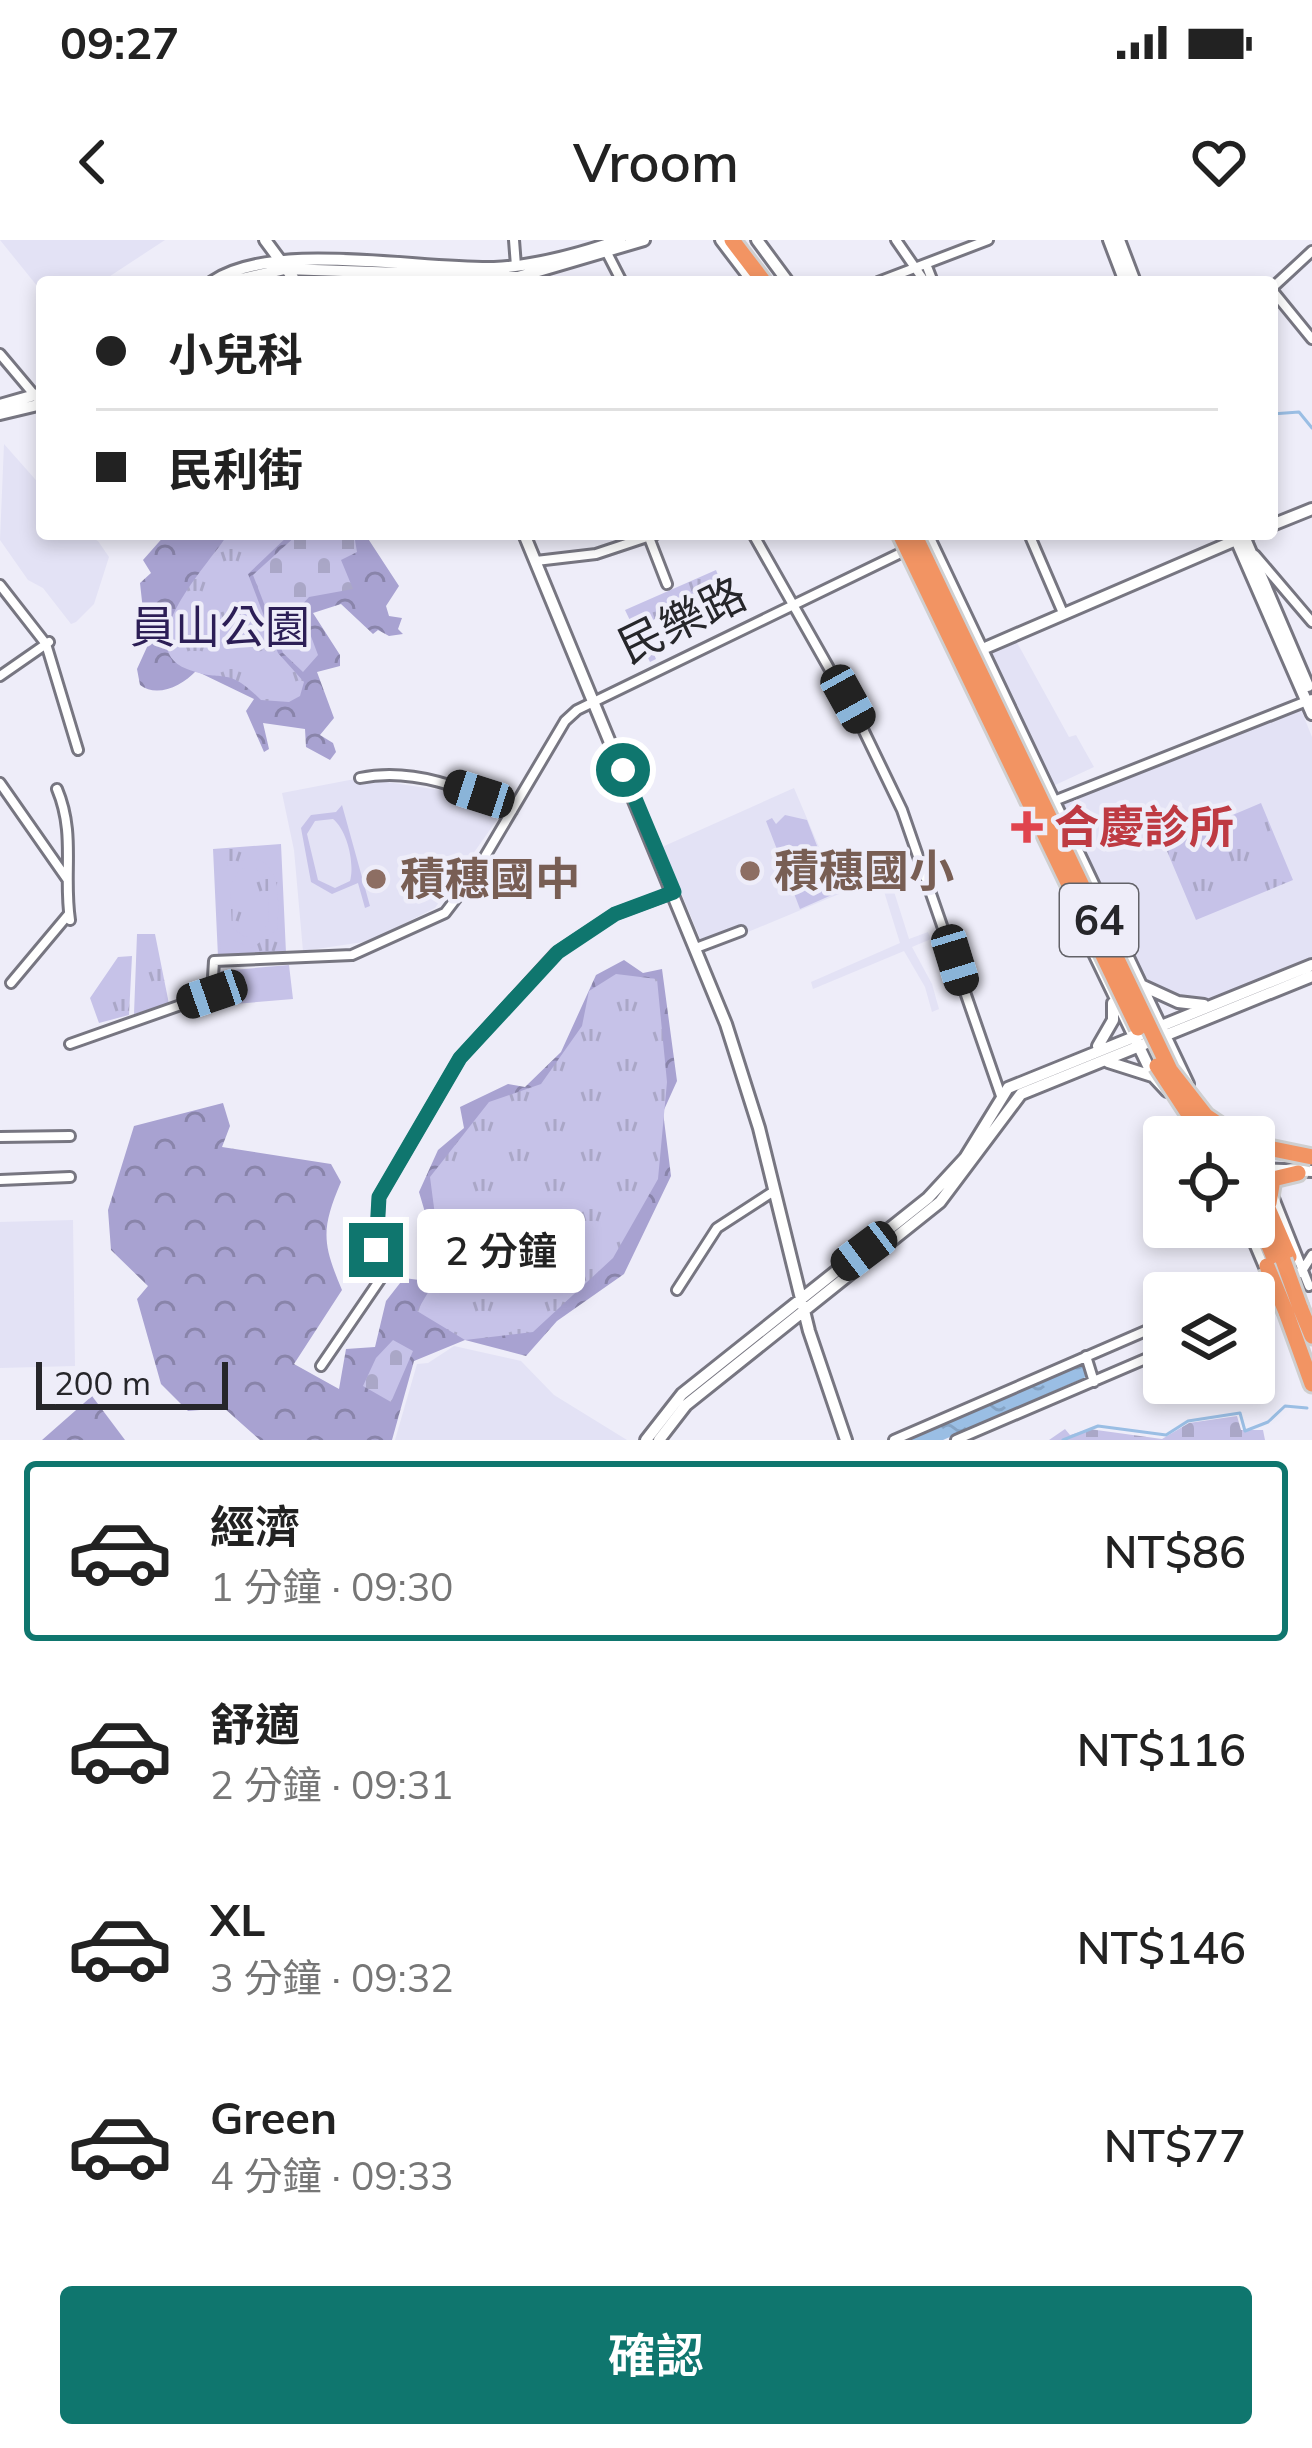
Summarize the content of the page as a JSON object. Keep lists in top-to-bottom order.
{
  "streets": {
    "highway": ["64"],
    "street": ["民樂路"]
  },
  "parks": ["員山公園"],
  "places": {
    "health": ["合慶診所"],
    "other": ["積穗國小", "積穗國中"]
  },
  "scale_bar": "200 m",
  "page": {
    "status": "09:27",
    "header": "Vroom",
    "banner": ["小兒科", "民利街"],
    "bubble": "2 分鐘",
    "scale": "200 m",
    "list": [
      {
        "name": "經濟",
        "note": "1 分鐘 · 09:30",
        "value": "NT$86"
      },
      {
        "name": "舒適",
        "note": "2 分鐘 · 09:31",
        "value": "NT$116"
      },
      {
        "name": "XL",
        "note": "3 分鐘 · 09:32",
        "value": "NT$146"
      },
      {
        "name": "Green",
        "note": "4 分鐘 · 09:33",
        "value": "NT$77"
      }
    ],
    "buttons": "確認"
  }
}
